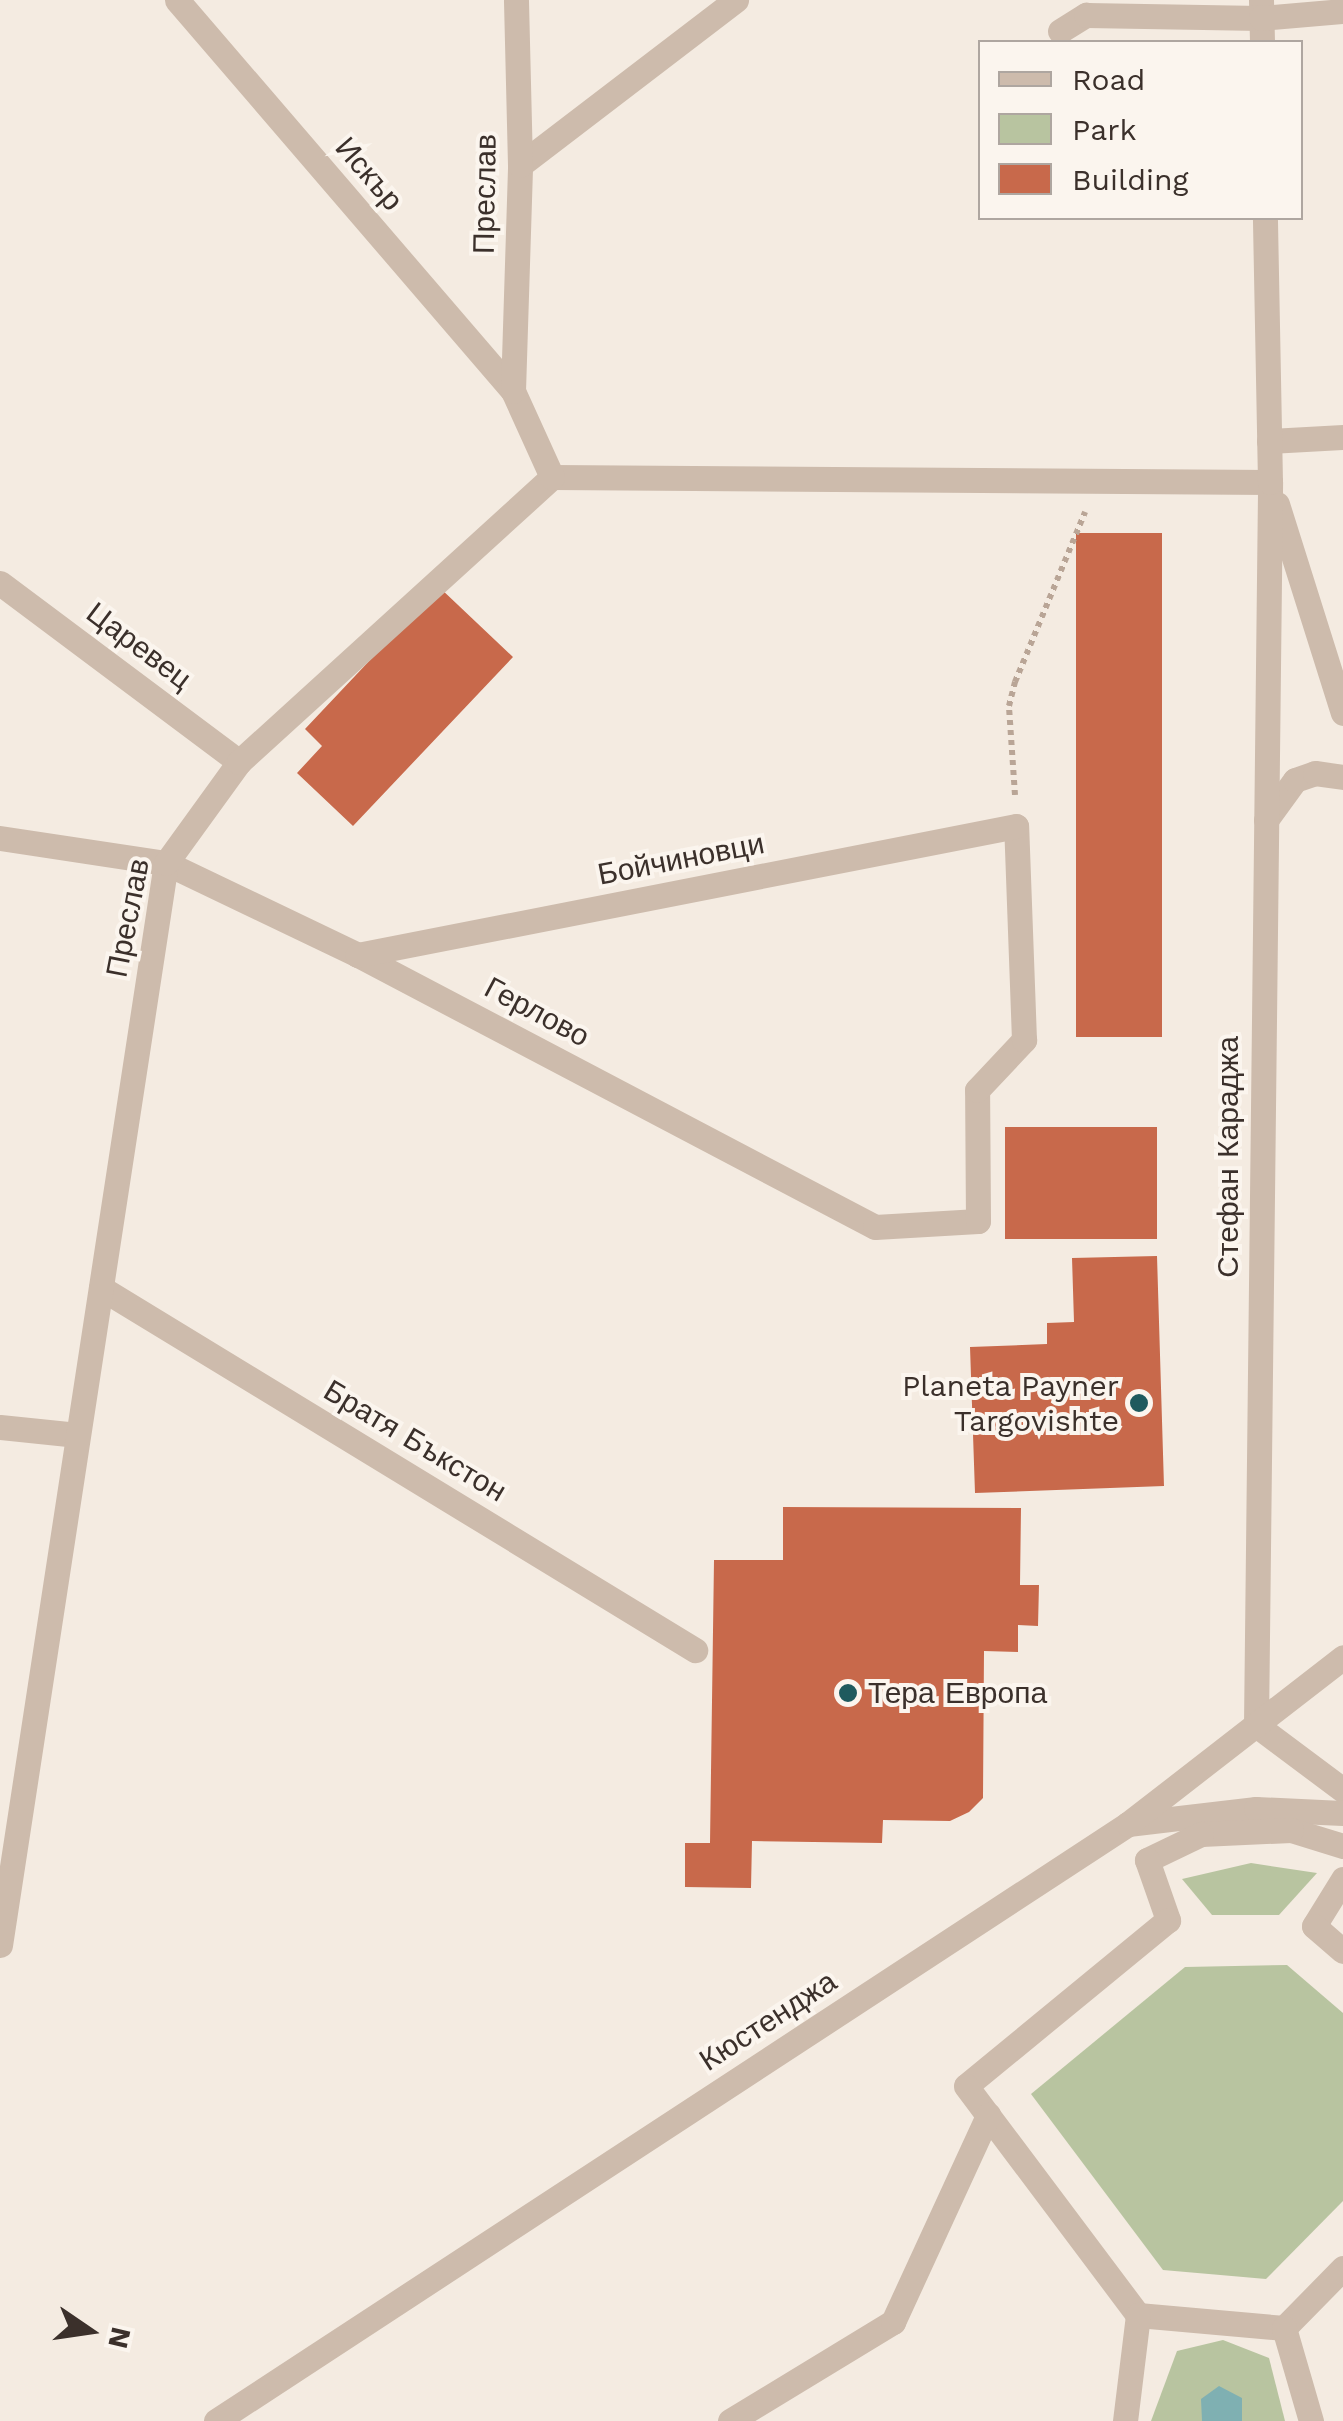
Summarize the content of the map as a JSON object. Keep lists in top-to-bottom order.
{
  "streets": {
    "street": [
      "Искър",
      "Преслав",
      "Царевец",
      "Бойчиновци",
      "Герлово",
      "Стефан Караджа",
      "Братя Бъкстон",
      "Кюстенджа"
    ]
  },
  "crossings": [
    ["Искър", "Преслав"],
    ["Преслав", "Царевец"],
    ["Преслав", "Герлово"],
    ["Преслав", "Братя Бъкстон"],
    ["Бойчиновци", "Герлово"],
    ["Стефан Караджа", "Кюстенджа"]
  ],
  "places": ["Planeta Payner Targovishte", "Тера Европа"],
  "legend": ["Road", "Park", "Building"],
  "north": "right"
}
